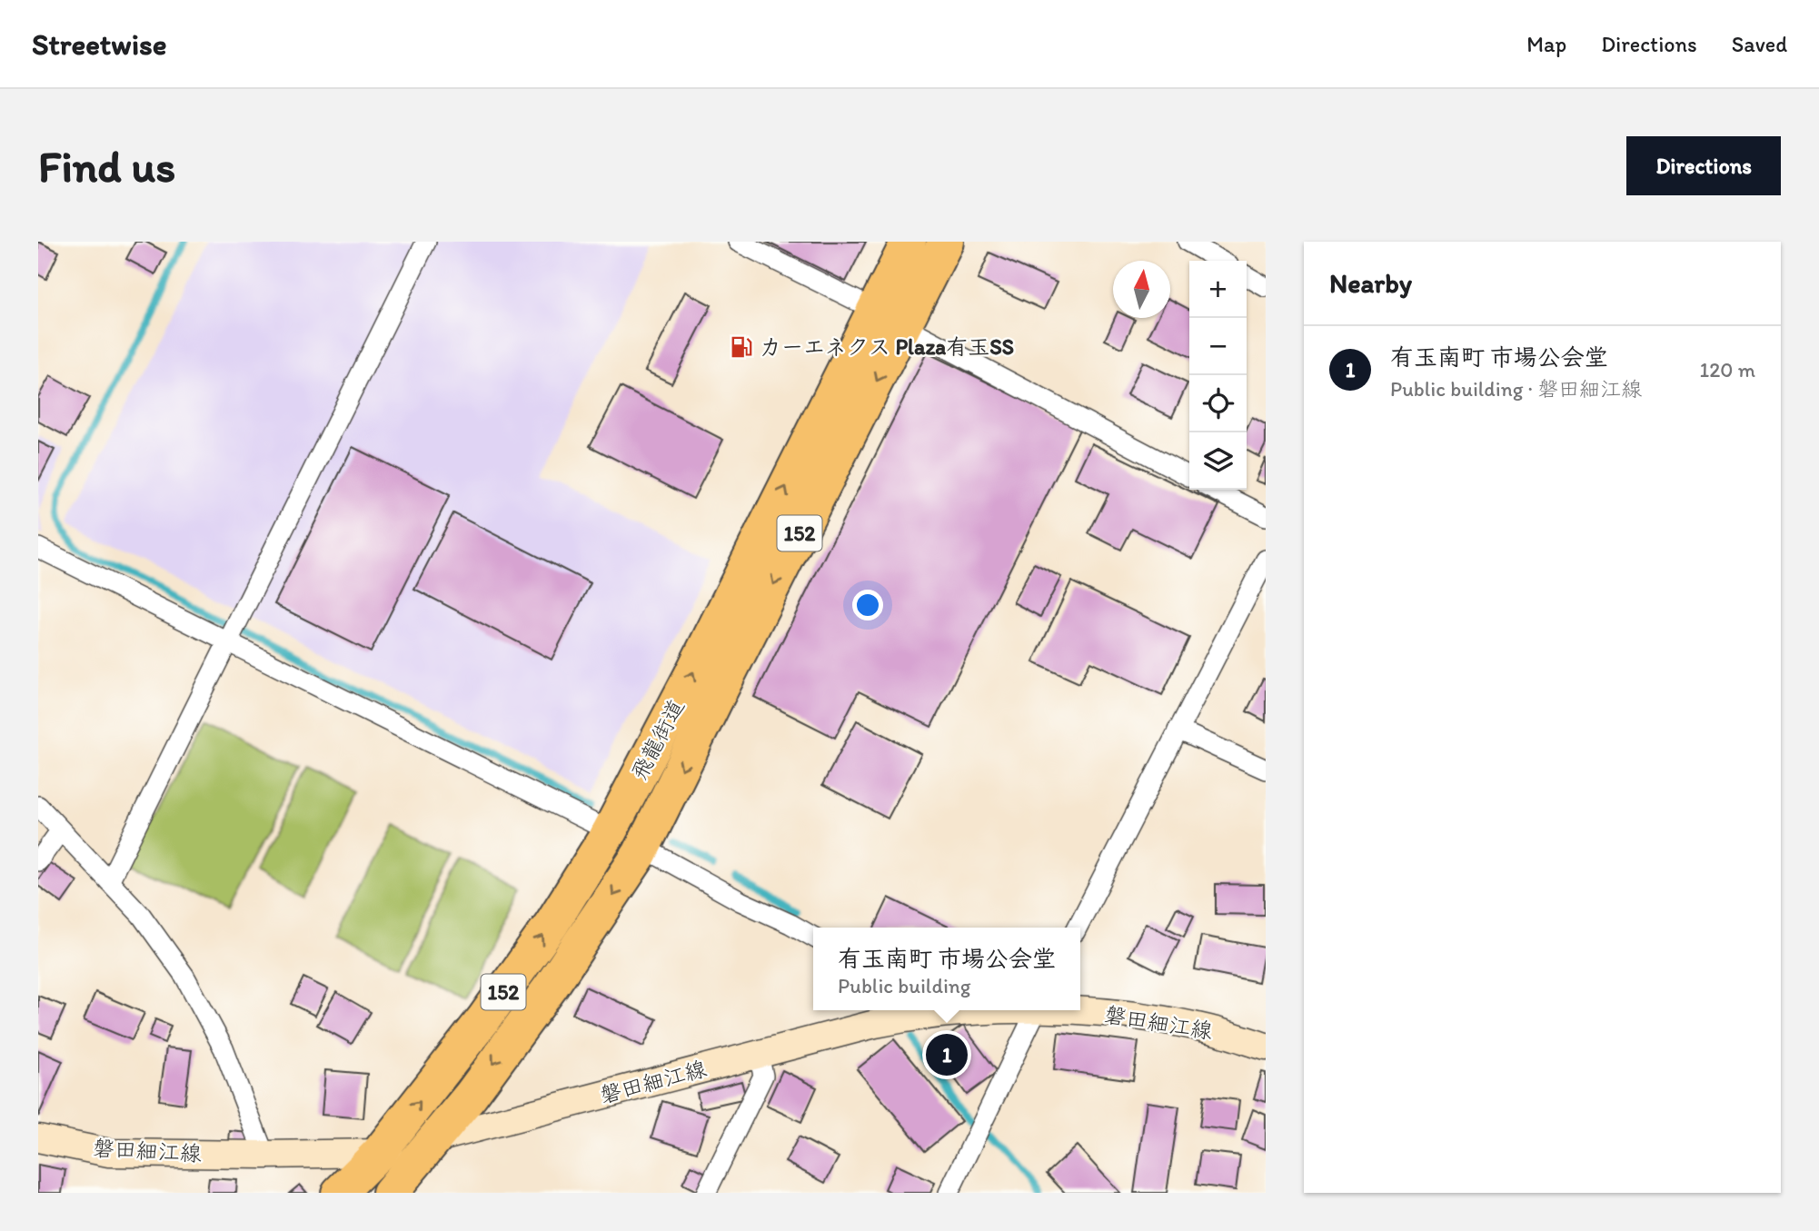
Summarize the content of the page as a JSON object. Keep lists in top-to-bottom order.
{
  "streets": {
    "highway": ["152", "飛龍街道"],
    "main road": ["磐田細江線"]
  },
  "crossings": [
    ["飛龍街道", "磐田細江線"]
  ],
  "places": {
    "fuel station": ["カーエネクス Plaza有玉SS"]
  },
  "north": "top",
  "page": {
    "header": "Streetwise",
    "nav": ["Map", "Directions", "Saved"],
    "buttons": "Directions",
    "title": "Find us",
    "heading": "Nearby",
    "map_buttons": ["+", "−"],
    "list": [
      {
        "mark": "1",
        "name": "有玉南町 市場公会堂",
        "note": "Public building · 磐田細江線",
        "value": "120 m"
      }
    ],
    "popup": ["有玉南町 市場公会堂", "Public building"],
    "pins": "1"
  }
}
